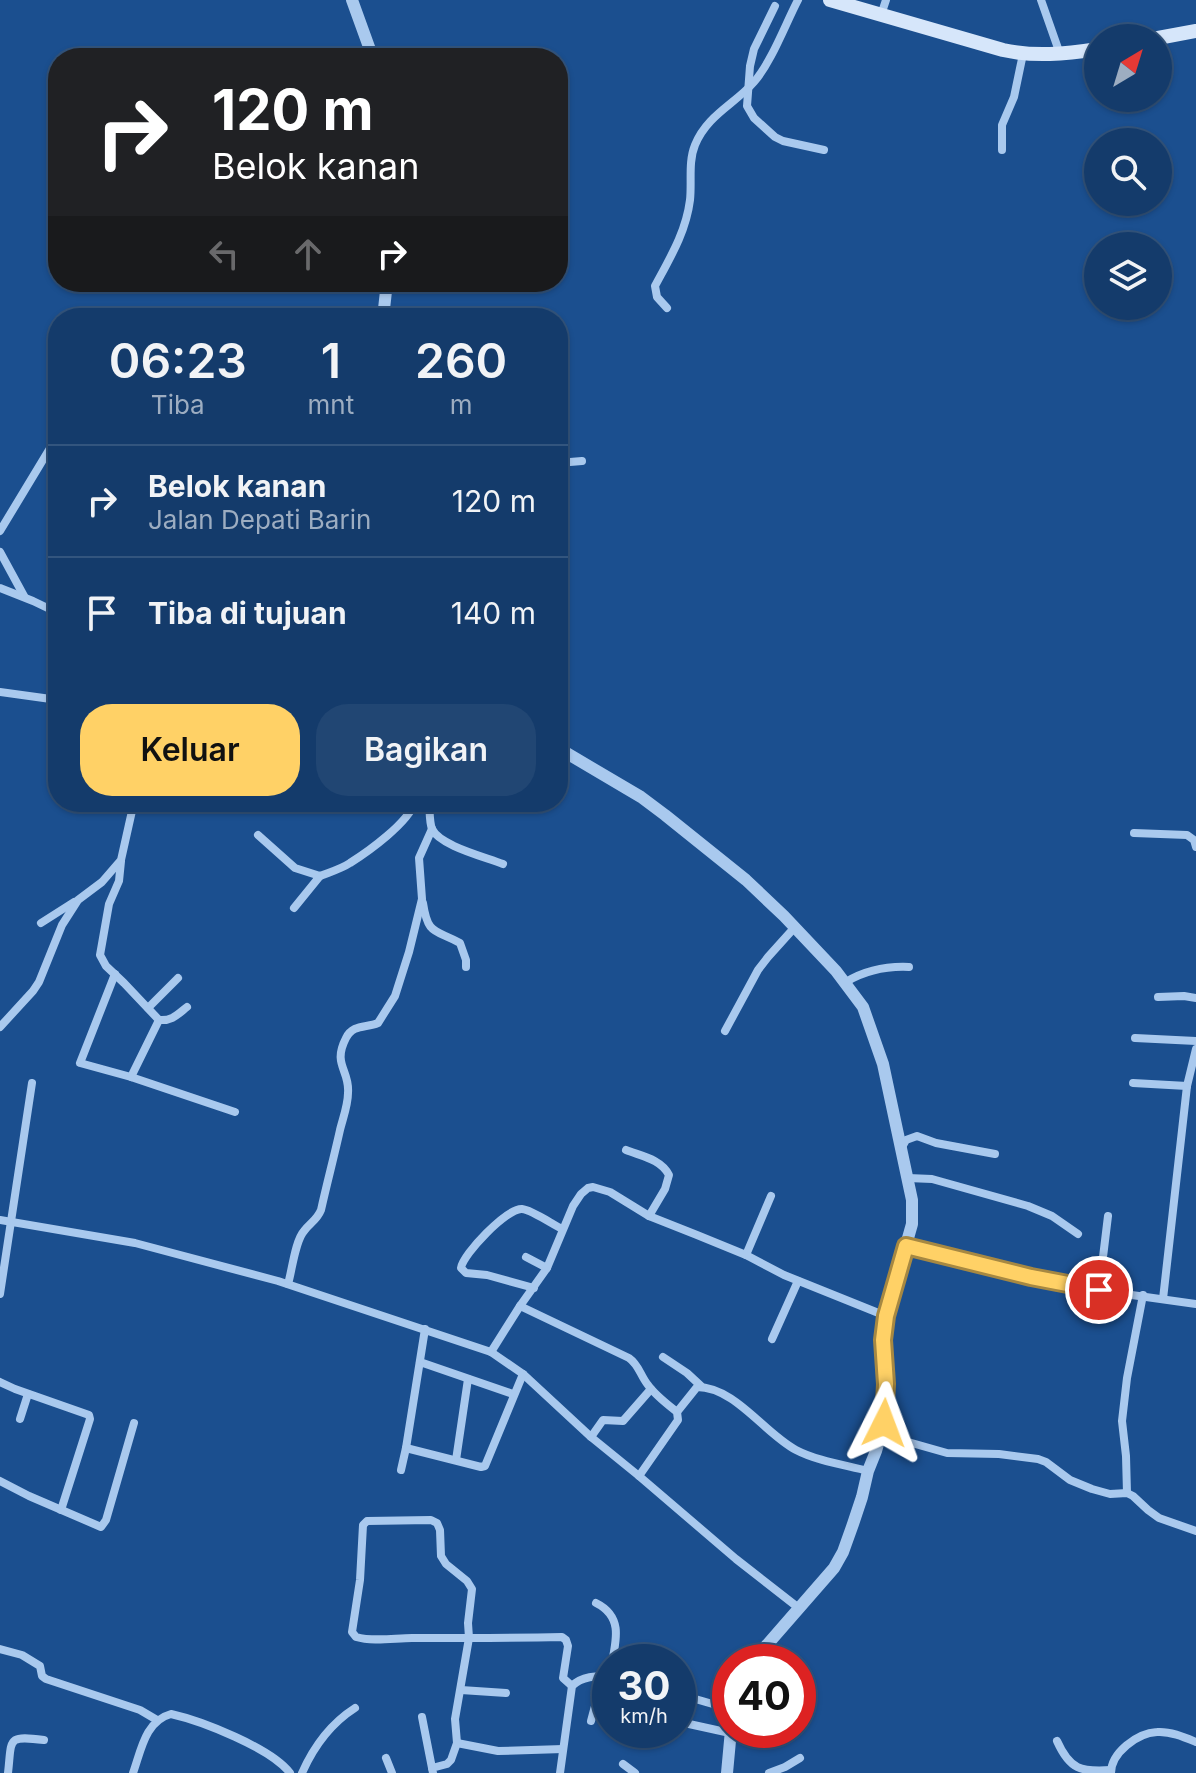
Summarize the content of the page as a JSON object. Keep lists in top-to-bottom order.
{
  "north": "top right",
  "page": {
    "turn": ["120 m", "Belok kanan"],
    "eta": [
      "06:23",
      "Tiba",
      "1",
      "mnt",
      "260",
      "m"
    ],
    "list": [
      {
        "name": "Belok kanan",
        "note": "Jalan Depati Barin",
        "value": "120 m"
      },
      {
        "name": "Tiba di tujuan",
        "value": "140 m"
      }
    ],
    "buttons": ["Keluar", "Bagikan"],
    "speed": "30 km/h",
    "limit": "40"
  }
}
